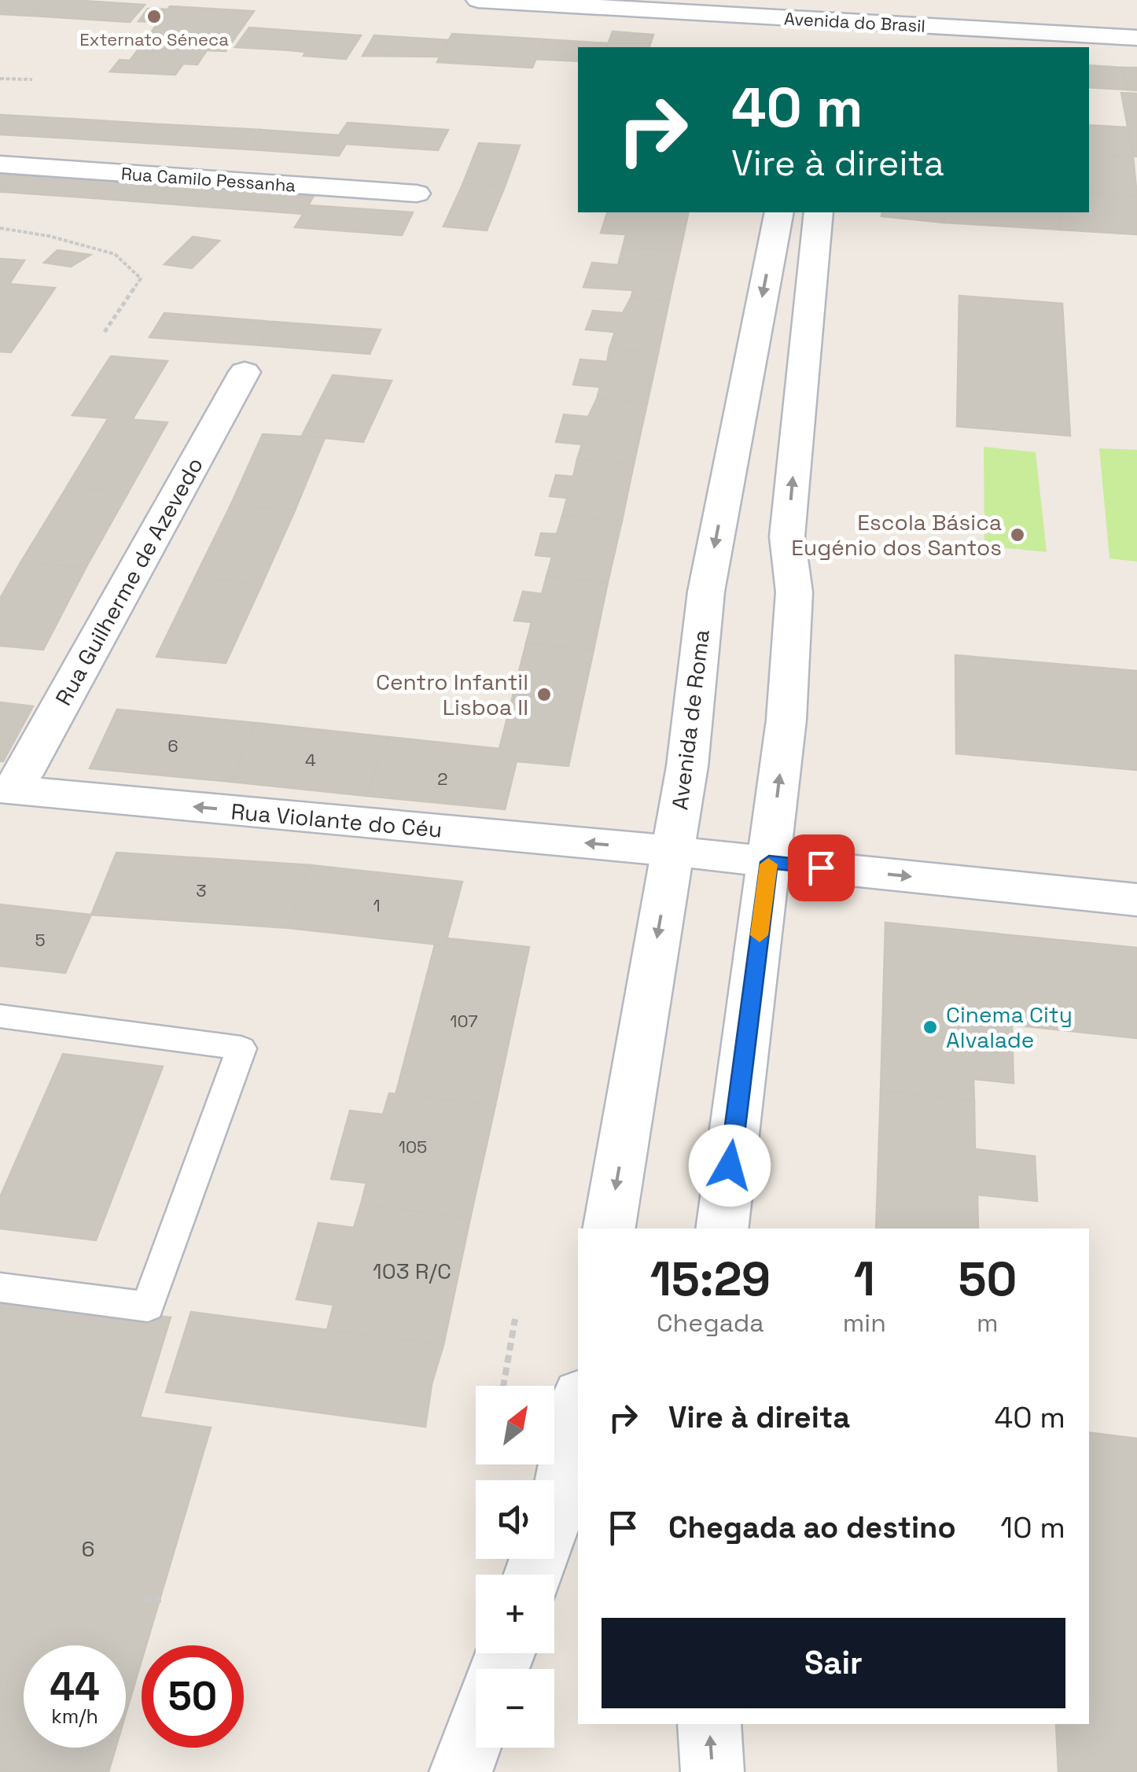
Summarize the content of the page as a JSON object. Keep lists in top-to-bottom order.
{
  "streets": {
    "main road": [
      "Avenida do Brasil",
      "Rua Camilo Pessanha",
      "Rua Guilherme de Azevedo",
      "Avenida de Roma",
      "Rua Violante do Céu"
    ]
  },
  "crossings": [
    ["Rua Guilherme de Azevedo", "Rua Violante do Céu"],
    ["Avenida de Roma", "Rua Violante do Céu"]
  ],
  "places": [
    "Externato Séneca",
    "Escola Básica Eugénio dos Santos",
    "Centro Infantil Lisboa II",
    "Cinema City Alvalade"
  ],
  "house_numbers": [
    "6",
    "4",
    "2",
    "3",
    "1",
    "5",
    "107",
    "105",
    "103 R/C",
    "6"
  ],
  "north": "top right",
  "page": {
    "turn": ["40 m", "Vire à direita"],
    "eta": [
      "15:29",
      "Chegada",
      "1",
      "min",
      "50",
      "m"
    ],
    "list": [
      {
        "name": "Vire à direita",
        "value": "40 m"
      },
      {
        "name": "Chegada ao destino",
        "value": "10 m"
      }
    ],
    "map_buttons": ["+", "−"],
    "buttons": "Sair",
    "speed": "44 km/h",
    "limit": "50"
  }
}
